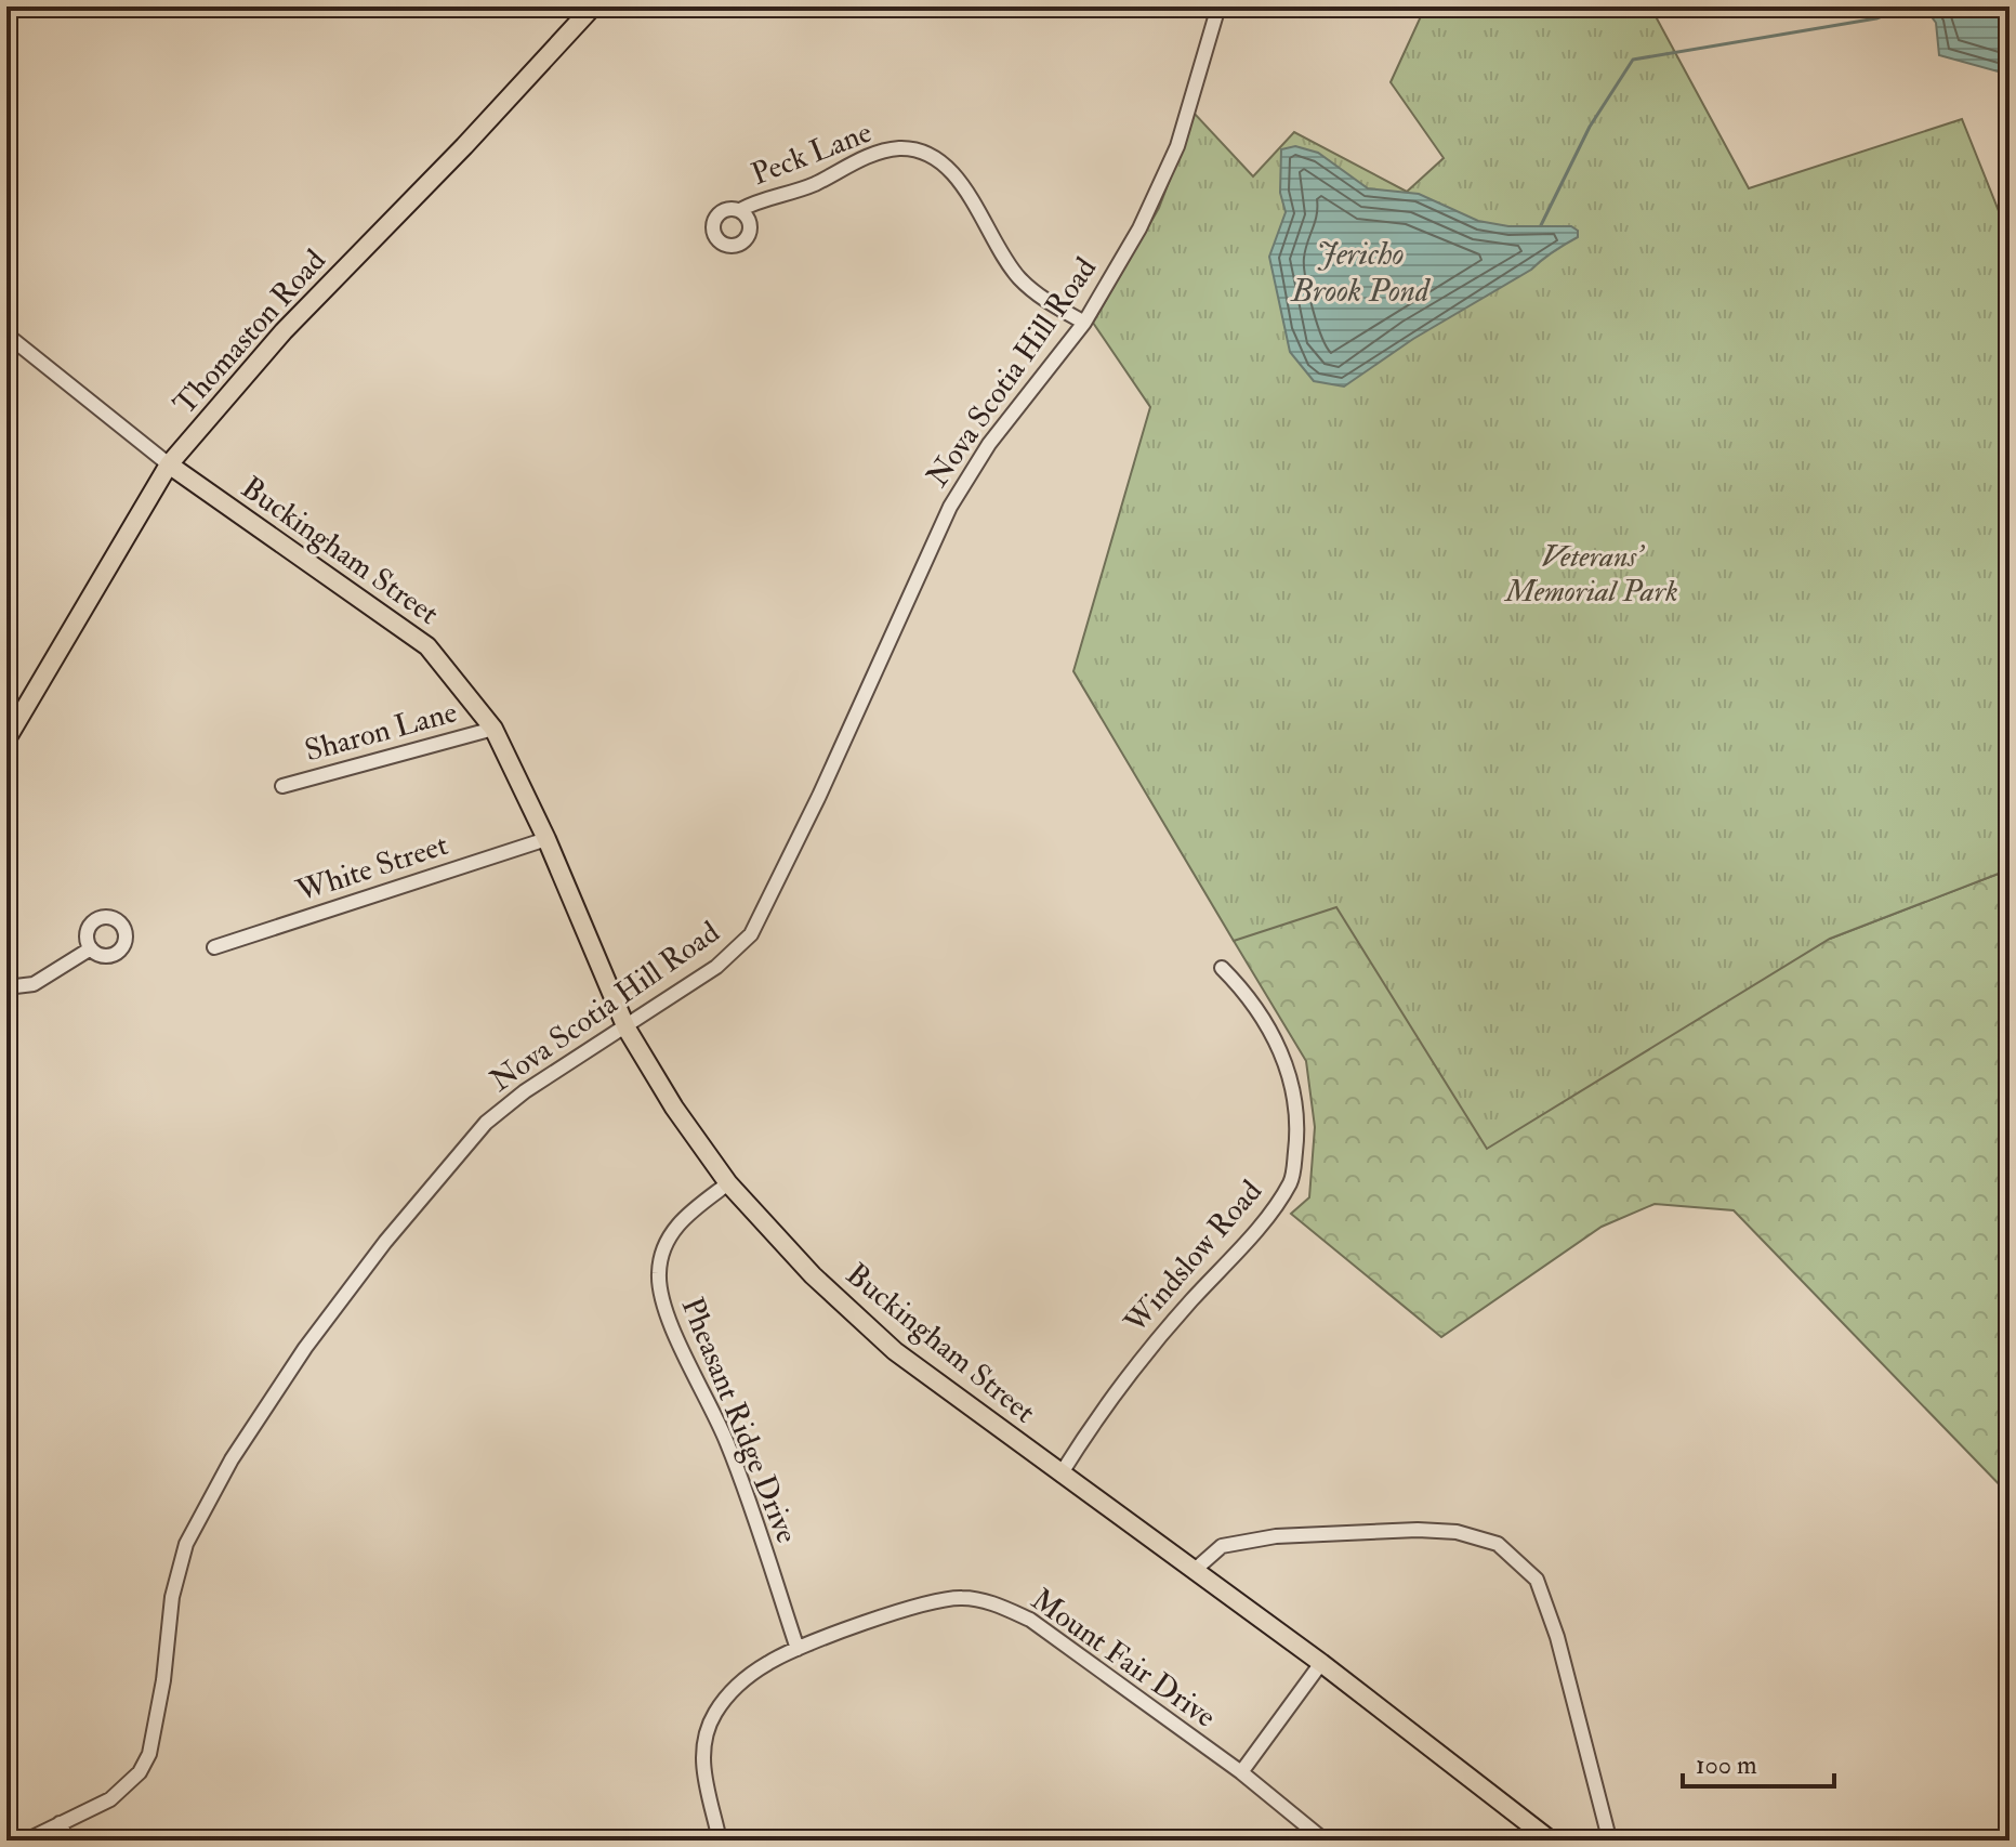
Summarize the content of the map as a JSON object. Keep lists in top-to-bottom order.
{
  "streets": {
    "main road": ["Thomaston Road", "Buckingham Street"],
    "street": [
      "Peck Lane",
      "Nova Scotia Hill Road",
      "Sharon Lane",
      "White Street",
      "Windslow Road",
      "Pheasant Ridge Drive",
      "Mount Fair Drive"
    ]
  },
  "crossings": [
    ["Peck Lane", "Nova Scotia Hill Road"],
    ["Thomaston Road", "Buckingham Street"],
    ["Nova Scotia Hill Road", "Buckingham Street"],
    ["Buckingham Street", "Sharon Lane"],
    ["Buckingham Street", "White Street"],
    ["Buckingham Street", "Windslow Road"],
    ["Buckingham Street", "Pheasant Ridge Drive"],
    ["Pheasant Ridge Drive", "Mount Fair Drive"]
  ],
  "water": ["Jericho Brook Pond"],
  "parks": ["Veterans' Memorial Park"],
  "scale_bar": "100 m"
}
